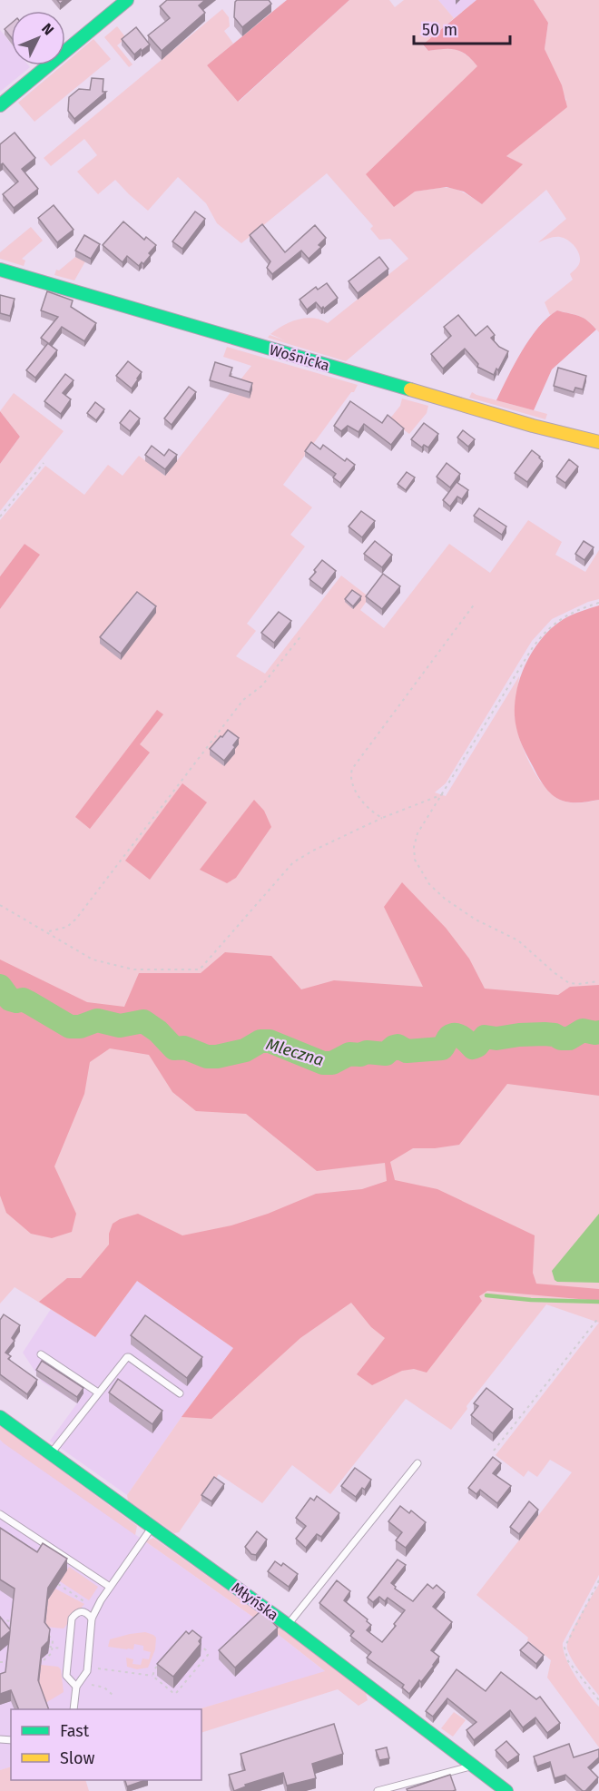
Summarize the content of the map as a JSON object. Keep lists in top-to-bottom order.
{
  "streets": {
    "street": ["Wośnicka", "Młyńska"]
  },
  "water": ["Mleczna"],
  "legend": ["Fast", "Slow"],
  "scale_bar": "50 m",
  "north": "top right"
}
